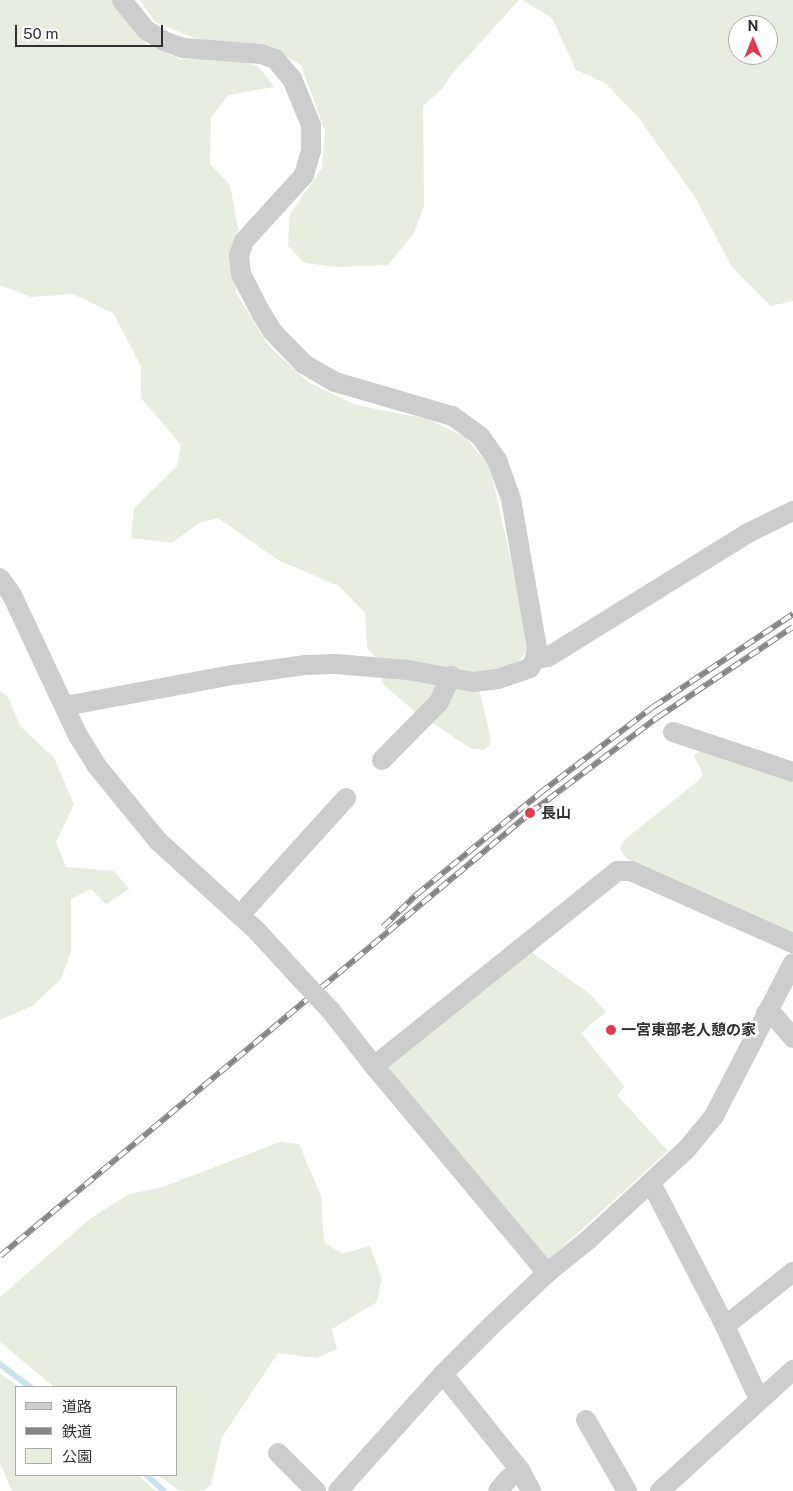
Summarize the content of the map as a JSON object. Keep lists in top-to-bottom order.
{
  "places": ["長山", "一宮東部老人憩の家"],
  "legend": ["道路", "鉄道", "公園"],
  "scale_bar": "50 m",
  "north": "top"
}
